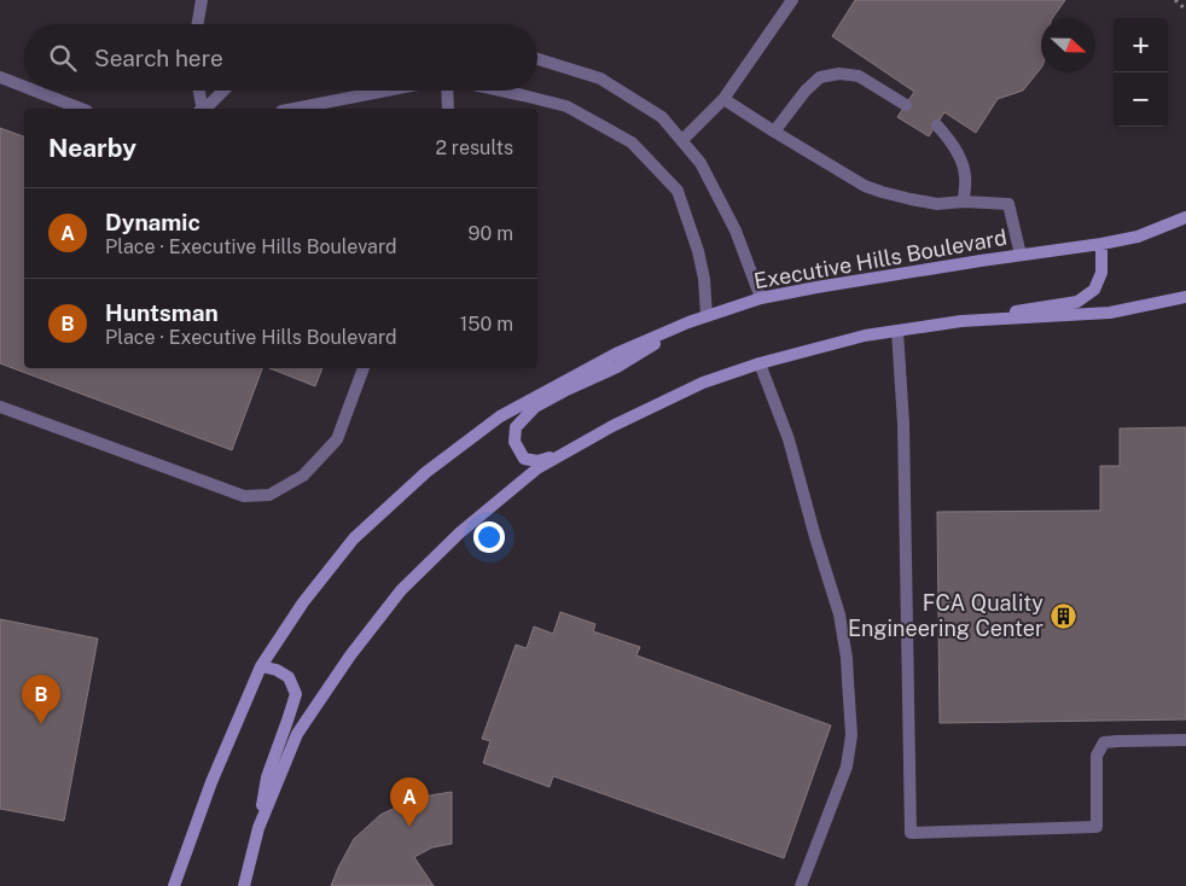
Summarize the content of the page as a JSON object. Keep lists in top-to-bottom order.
{
  "streets": {
    "street": ["Executive Hills Boulevard"]
  },
  "places": {
    "building": ["FCA Quality Engineering Center"]
  },
  "north": "right",
  "page": {
    "map_buttons": ["+", "−"],
    "search": "Search here",
    "heading": ["Nearby", "2 results"],
    "list": [
      {
        "mark": "A",
        "name": "Dynamic",
        "note": "Place · Executive Hills Boulevard",
        "value": "90 m"
      },
      {
        "mark": "B",
        "name": "Huntsman",
        "note": "Place · Executive Hills Boulevard",
        "value": "150 m"
      }
    ],
    "pins": ["B", "A"]
  }
}
